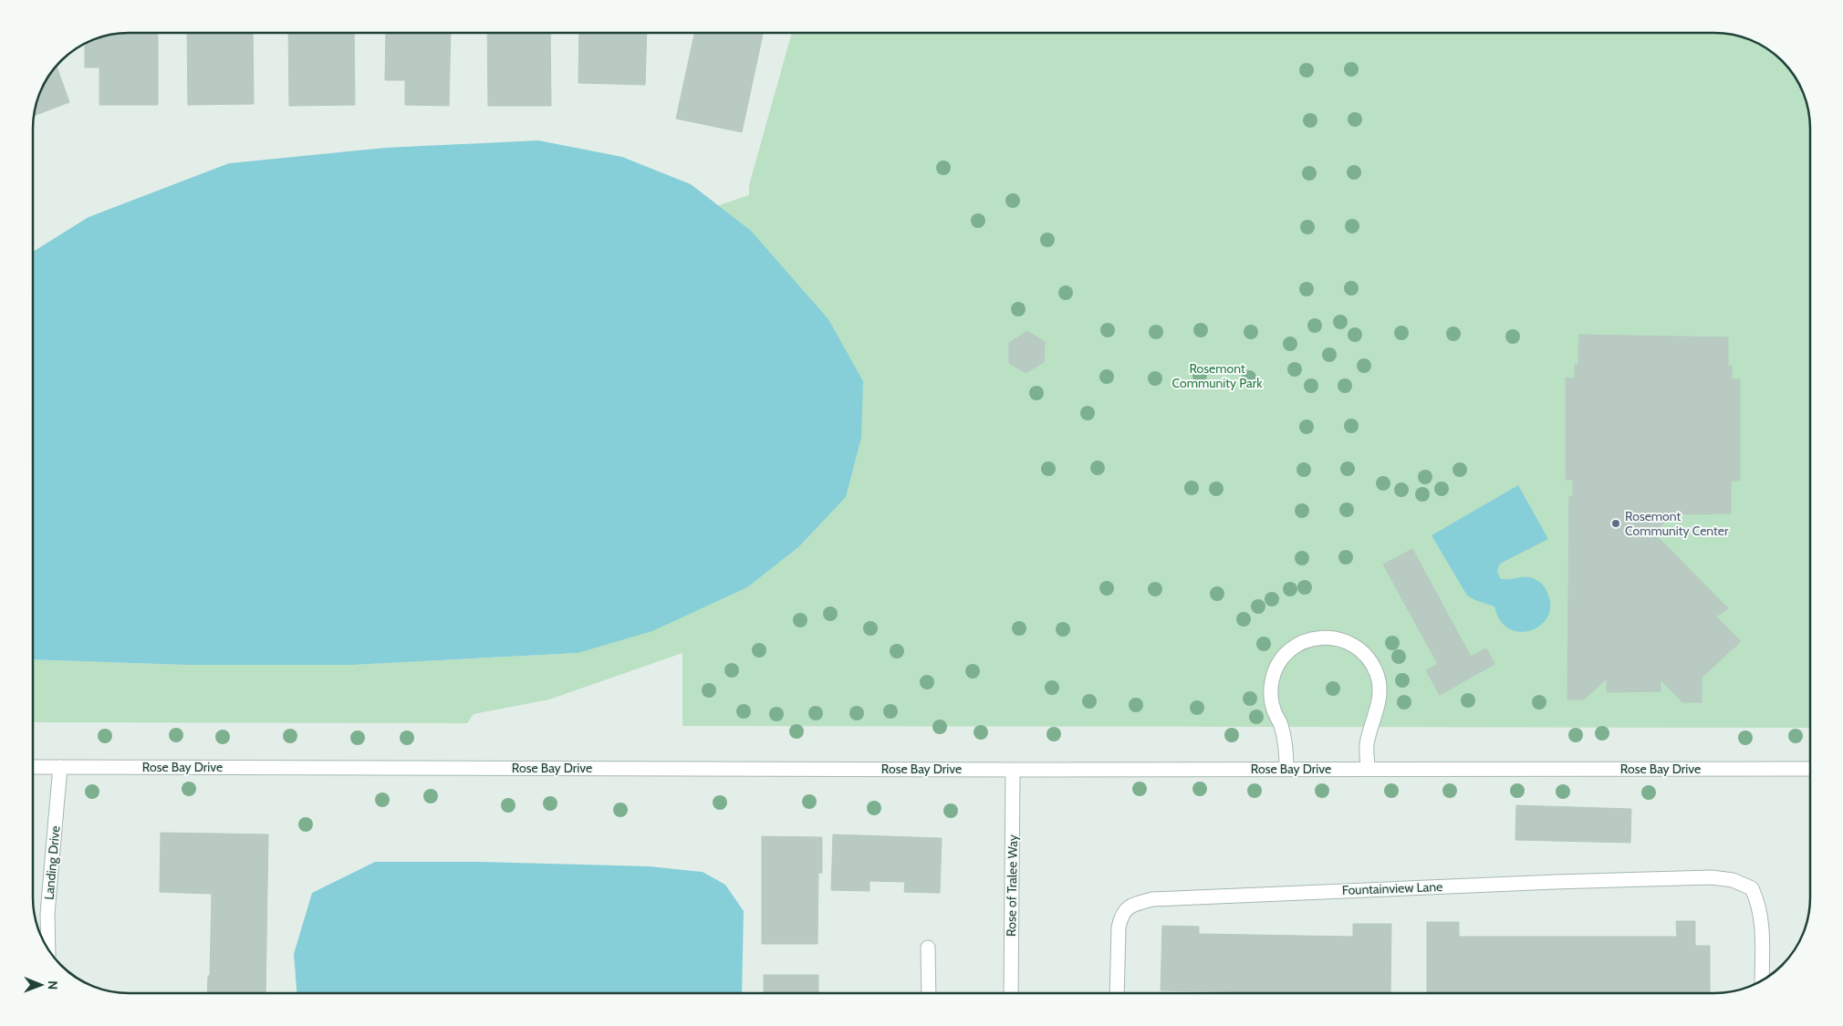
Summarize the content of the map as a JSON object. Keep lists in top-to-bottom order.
{
  "streets": {
    "street": [
      "Rose Bay Drive",
      "Landing Drive",
      "Rose of Tralee Way",
      "Fountainview Lane"
    ]
  },
  "crossings": [
    ["Rose Bay Drive", "Landing Drive"],
    ["Rose Bay Drive", "Rose of Tralee Way"]
  ],
  "parks": ["Rosemont Community Park"],
  "places": ["Rosemont Community Center"],
  "north": "right"
}
